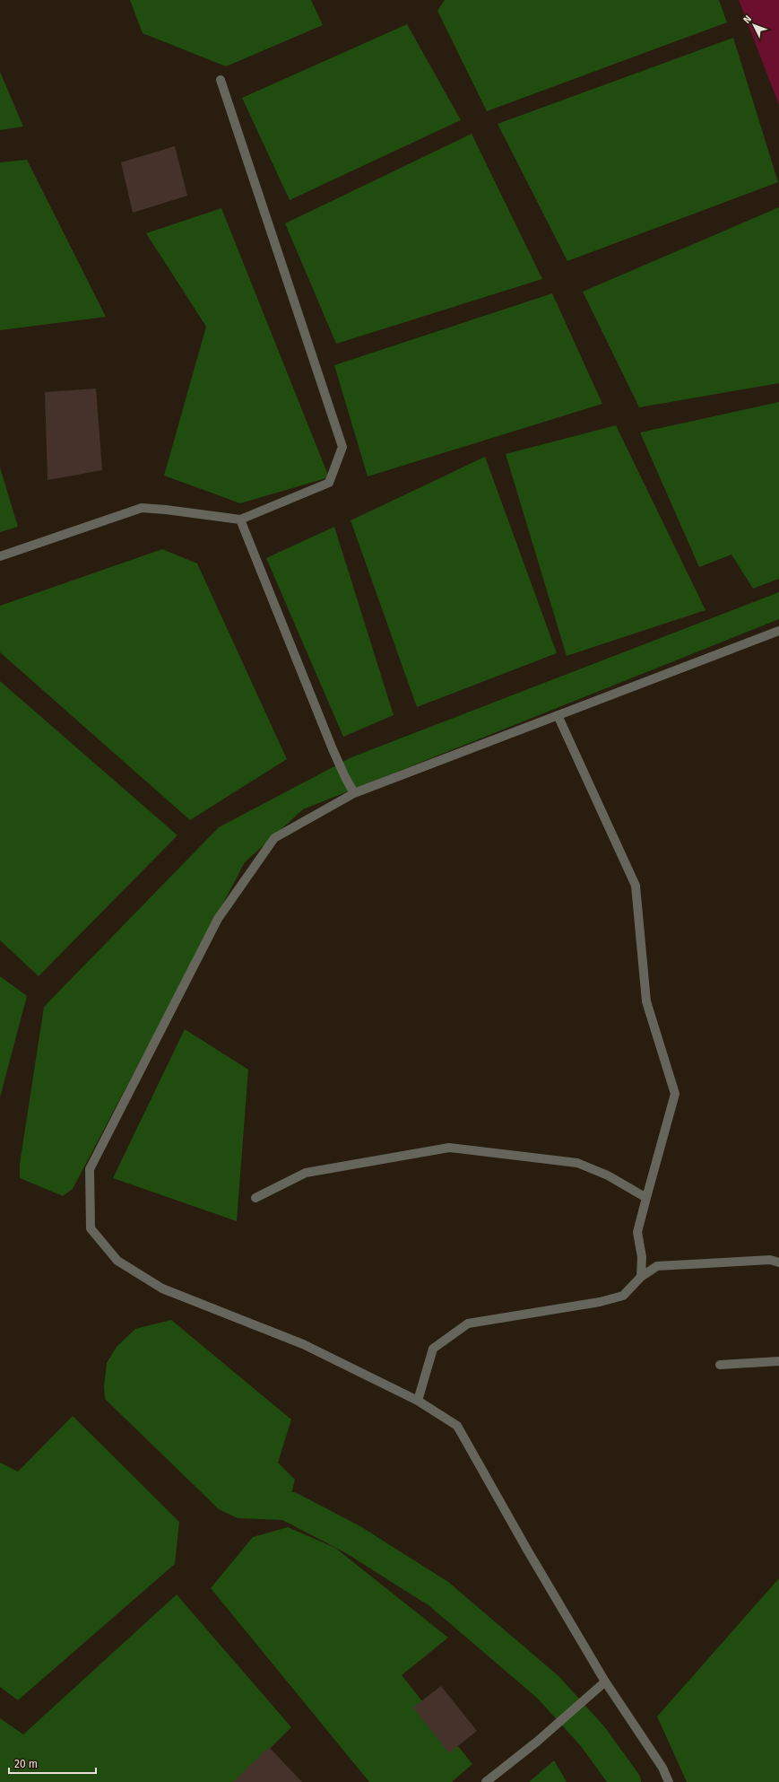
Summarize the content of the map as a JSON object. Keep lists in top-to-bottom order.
{
  "scale_bar": "20 m",
  "north": "top left"
}
